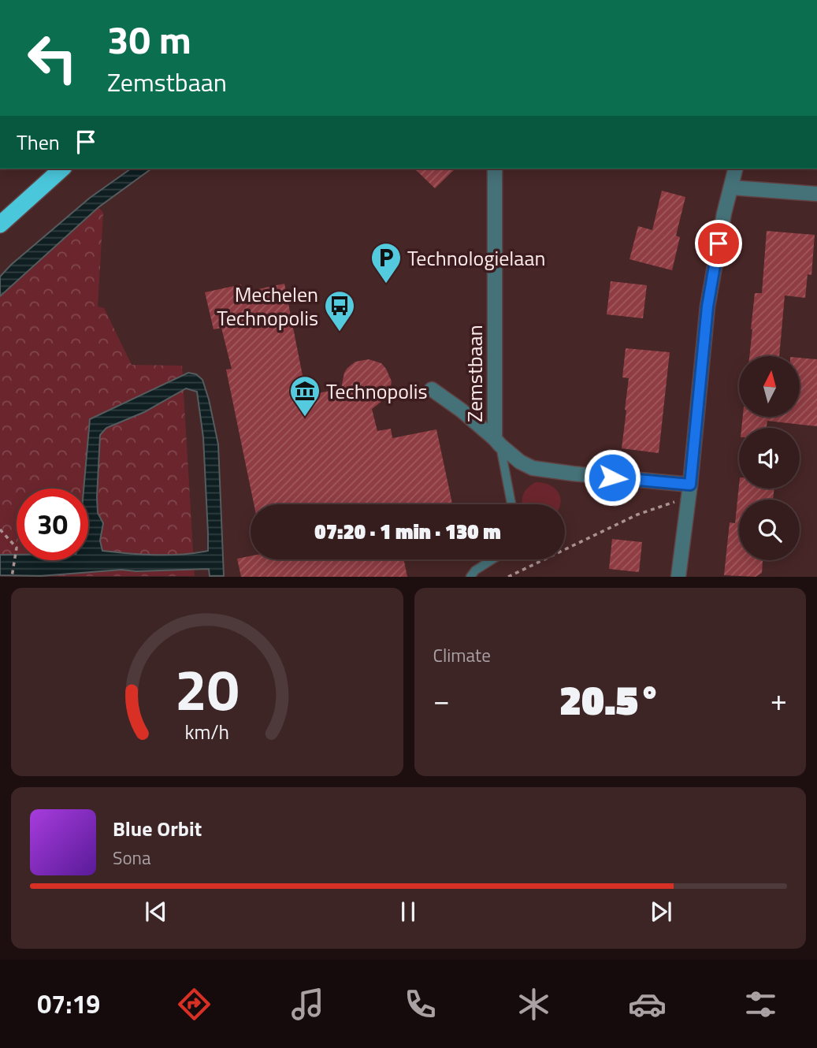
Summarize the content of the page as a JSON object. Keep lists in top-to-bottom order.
{
  "streets": {
    "street": ["Zemstbaan"]
  },
  "places": {
    "parking": ["Technologielaan"],
    "bus stop": ["Mechelen Technopolis"],
    "museum": ["Technopolis"]
  },
  "north": "top",
  "page": {
    "turn": ["30 m", "Zemstbaan"],
    "then": "Then",
    "limit": "30",
    "trip": "07:20 · 1 min · 130 m",
    "tile": "Climate",
    "heat": ["−", "20.5°", "+"],
    "song": ["Blue Orbit", "Sona"],
    "tabs": "07:19",
    "gauge": ["20", "km/h"]
  }
}
